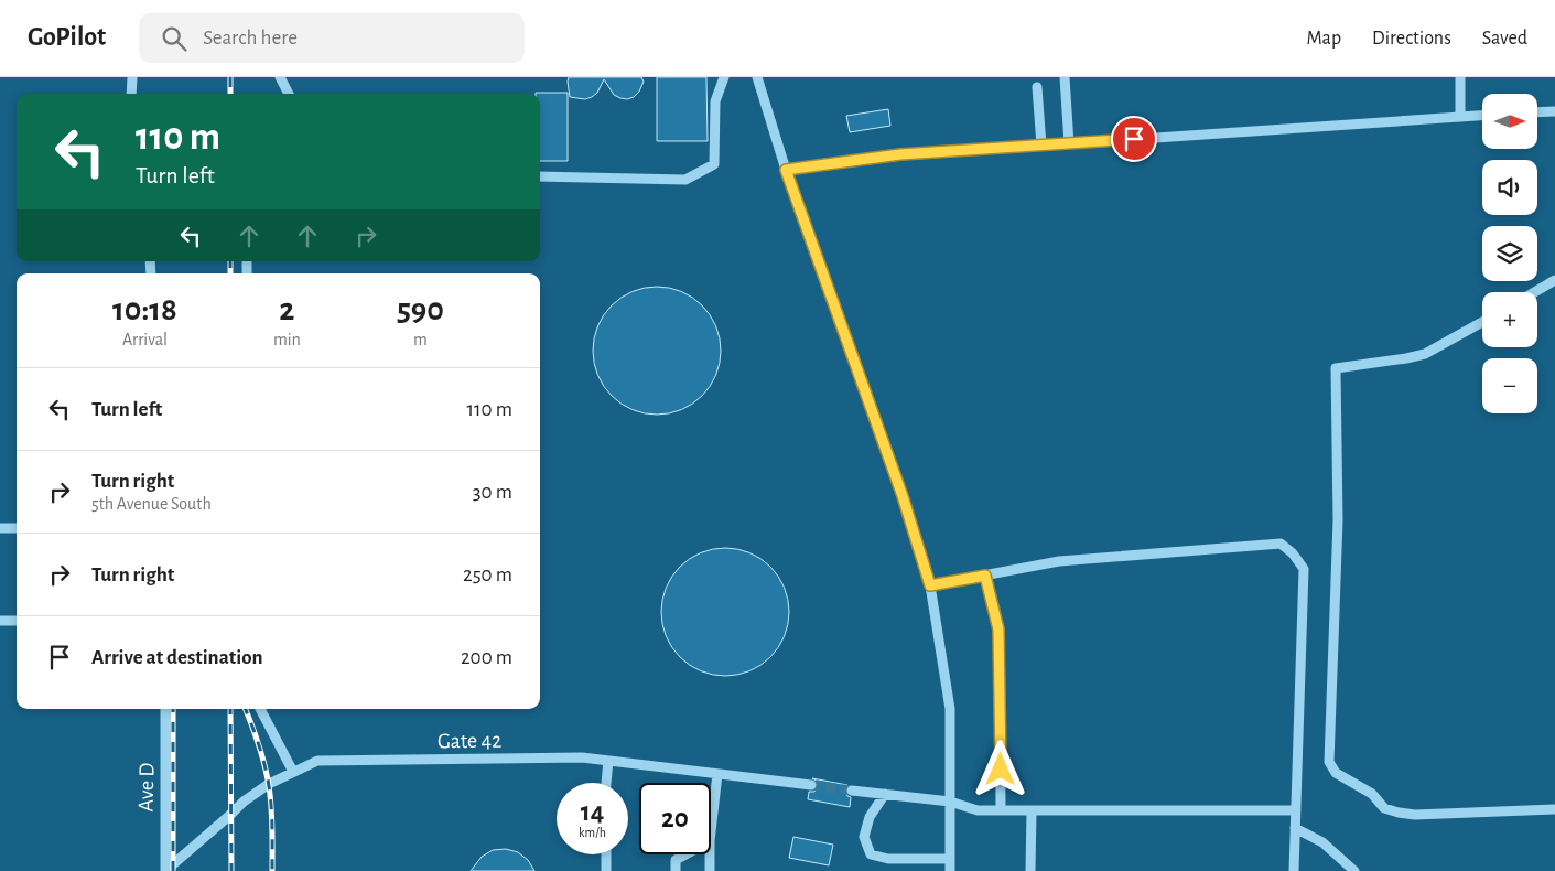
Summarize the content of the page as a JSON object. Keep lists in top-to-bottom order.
{
  "streets": {
    "street": ["Gate 42", "Ave D"]
  },
  "crossings": [
    ["Gate 42", "Ave D"]
  ],
  "north": "right",
  "page": {
    "header": "GoPilot",
    "search": "Search here",
    "nav": ["Map", "Directions", "Saved"],
    "map_buttons": ["+", "−"],
    "turn": ["110 m", "Turn left"],
    "eta": [
      "10:18",
      "Arrival",
      "2",
      "min",
      "590",
      "m"
    ],
    "list": [
      {
        "name": "Turn left",
        "value": "110 m"
      },
      {
        "name": "Turn right",
        "note": "5th Avenue South",
        "value": "30 m"
      },
      {
        "name": "Turn right",
        "value": "250 m"
      },
      {
        "name": "Arrive at destination",
        "value": "200 m"
      }
    ],
    "speed": "14 km/h",
    "limit": "20"
  }
}
